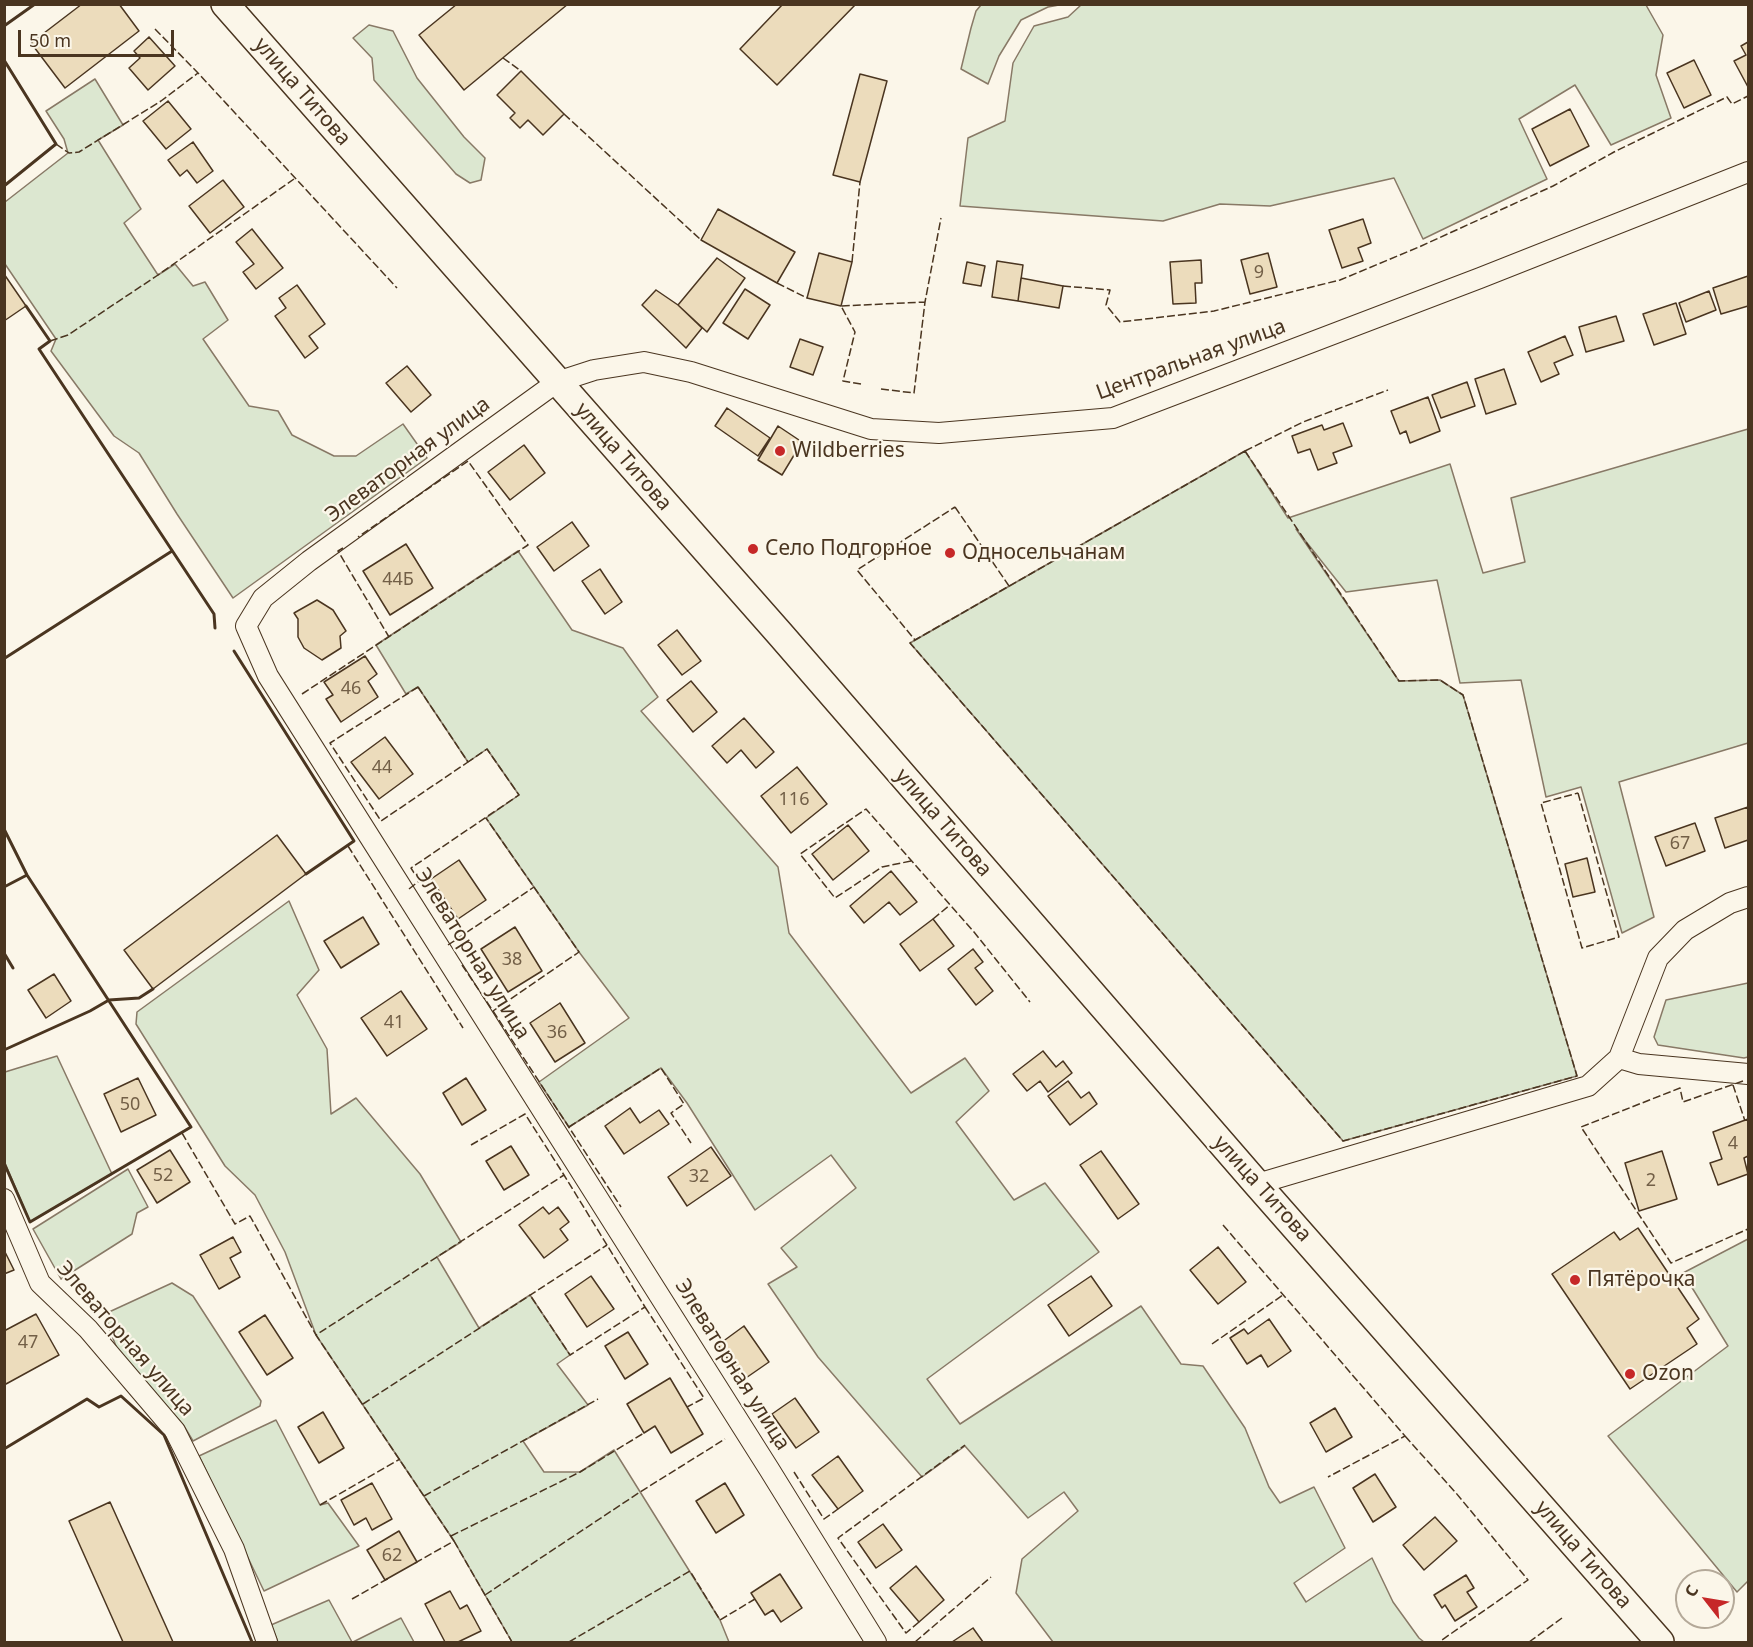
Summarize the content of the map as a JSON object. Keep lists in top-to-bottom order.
{
  "streets": {
    "main road": ["улица Титова"],
    "street": ["Центральная улица", "Элеваторная улица"]
  },
  "crossings": [
    ["улица Титова", "Центральная улица"],
    ["улица Титова", "Элеваторная улица"],
    ["Центральная улица", "Элеваторная улица"]
  ],
  "places": [
    "Wildberries",
    "Село Подгорное",
    "Односельчанам",
    "Пятёрочка",
    "Ozon"
  ],
  "house_numbers": [
    "9",
    "44Б",
    "46",
    "44",
    "116",
    "67",
    "38",
    "41",
    "36",
    "50",
    "4",
    "52",
    "32",
    "2",
    "47",
    "62"
  ],
  "scale_bar": "50 m",
  "north": "top left"
}
